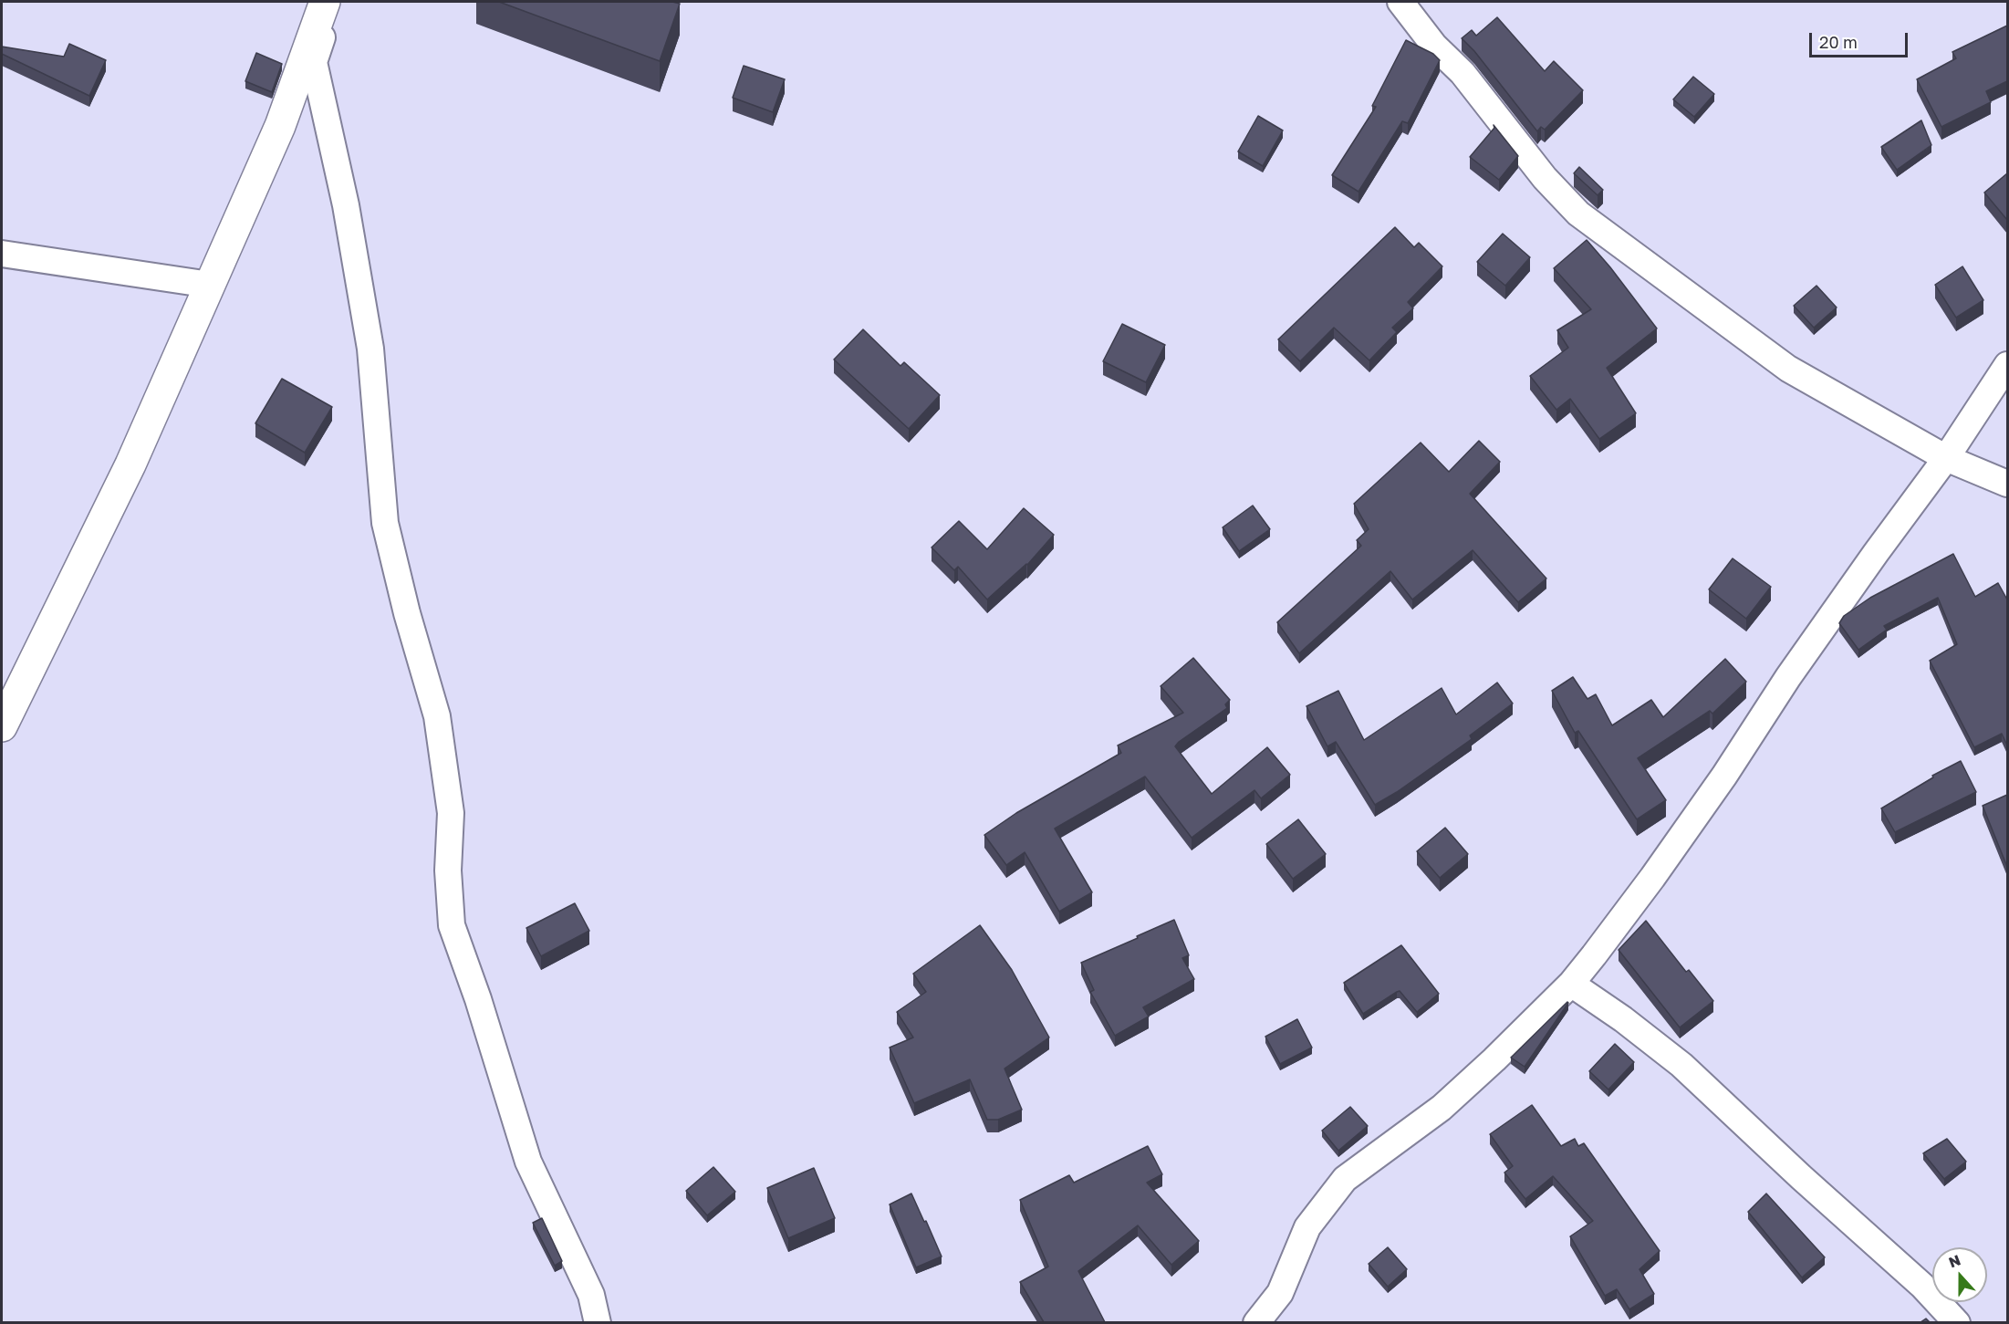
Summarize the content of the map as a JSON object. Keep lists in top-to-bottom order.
{
  "scale_bar": "20 m",
  "north": "top"
}
